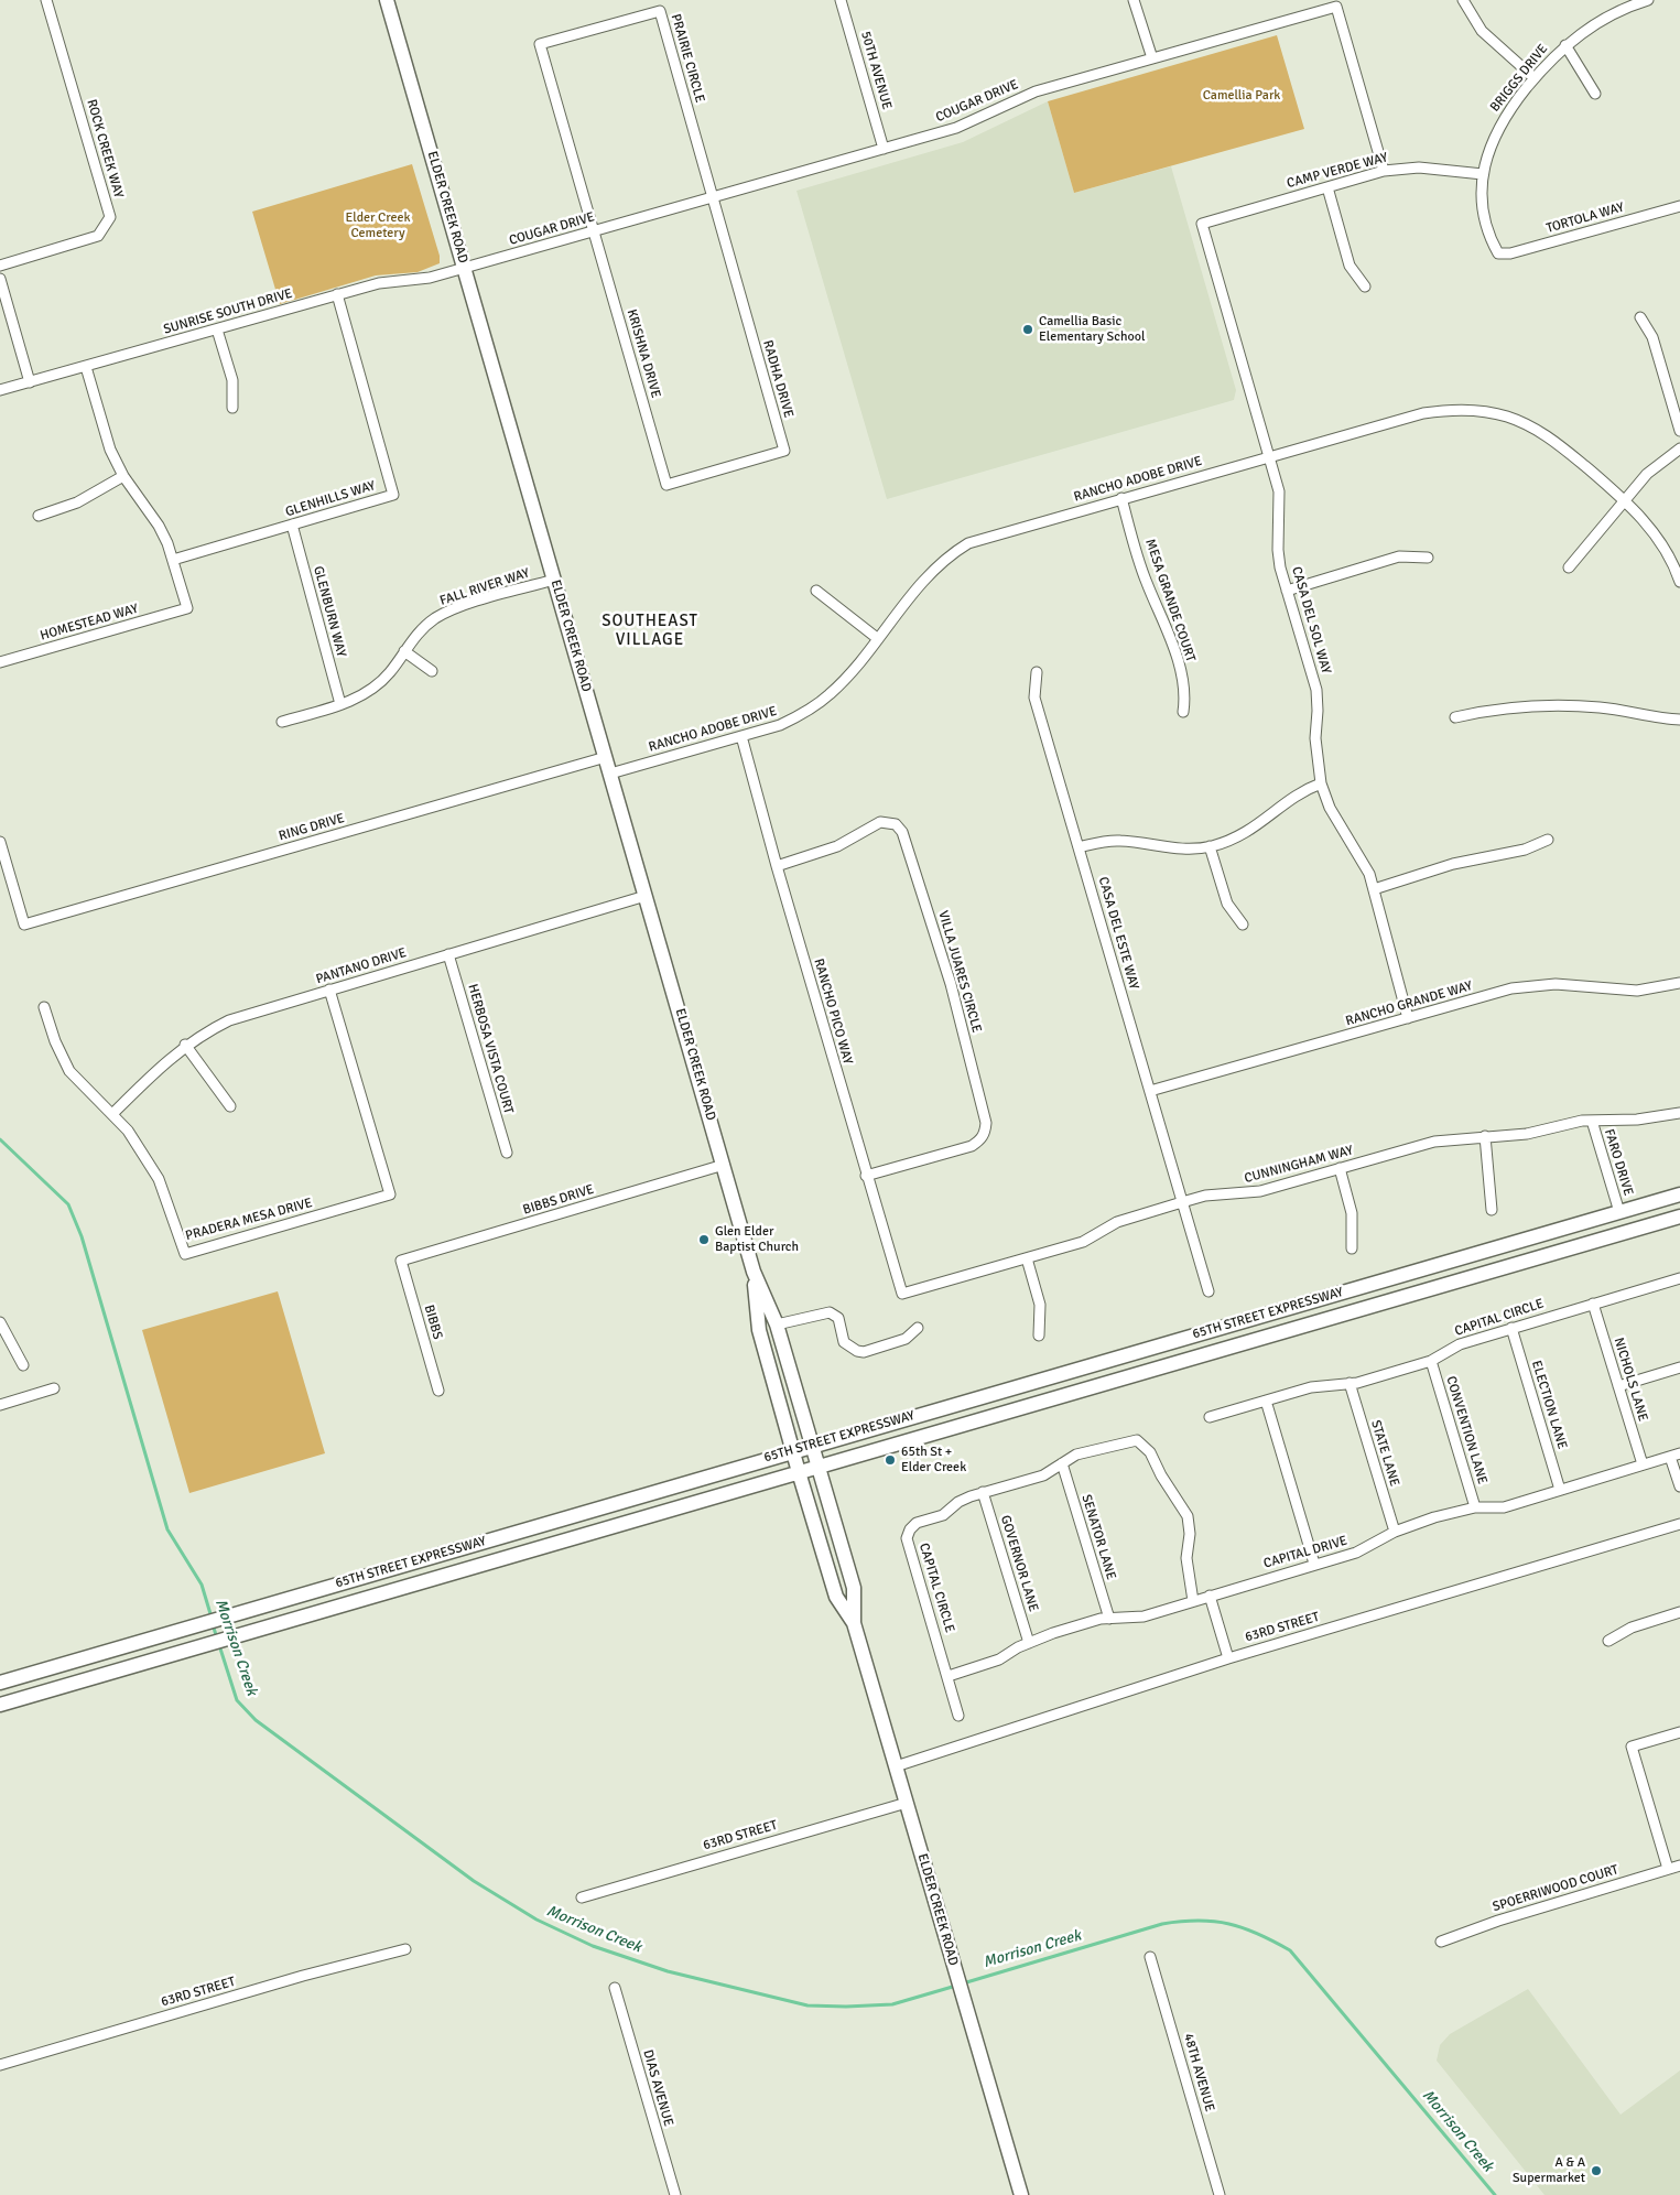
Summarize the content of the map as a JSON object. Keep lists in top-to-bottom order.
{
  "streets": {
    "main road": ["ELDER CREEK ROAD", "65TH STREET EXPRESSWAY"],
    "street": [
      "PRAIRIE CIRCLE",
      "50TH AVENUE",
      "BRIGGS DRIVE",
      "COUGAR DRIVE",
      "ROCK CREEK WAY",
      "CAMP VERDE WAY",
      "TORTOLA WAY",
      "SUNRISE SOUTH DRIVE",
      "KRISHNA DRIVE",
      "RADHA DRIVE",
      "RANCHO ADOBE DRIVE",
      "GLENHILLS WAY",
      "FALL RIVER WAY",
      "MESA GRANDE COURT",
      "GLENBURN WAY",
      "CASA DEL SOL WAY",
      "HOMESTEAD WAY",
      "RING DRIVE",
      "CASA DEL ESTE WAY",
      "PANTANO DRIVE",
      "VILLA JUARES CIRCLE",
      "RANCHO GRANDE WAY",
      "RANCHO PICO WAY",
      "HERBOSA VISTA COURT",
      "FARO DRIVE",
      "CUNNINGHAM WAY",
      "BIBBS DRIVE",
      "PRADERA MESA DRIVE",
      "CAPITAL CIRCLE",
      "BIBBS",
      "NICHOLS LANE",
      "ELECTION LANE",
      "CONVENTION LANE",
      "STATE LANE",
      "SENATOR LANE",
      "CAPITAL DRIVE",
      "GOVERNOR LANE",
      "63RD STREET",
      "SPOERRIWOOD COURT",
      "48TH AVENUE",
      "DIAS AVENUE"
    ]
  },
  "crossings": [
    ["PRAIRIE CIRCLE", "COUGAR DRIVE"],
    ["PRAIRIE CIRCLE", "KRISHNA DRIVE"],
    ["PRAIRIE CIRCLE", "RADHA DRIVE"],
    ["50TH AVENUE", "COUGAR DRIVE"],
    ["BRIGGS DRIVE", "CAMP VERDE WAY"],
    ["BRIGGS DRIVE", "TORTOLA WAY"],
    ["COUGAR DRIVE", "CAMP VERDE WAY"],
    ["COUGAR DRIVE", "ELDER CREEK ROAD"],
    ["COUGAR DRIVE", "SUNRISE SOUTH DRIVE"],
    ["COUGAR DRIVE", "KRISHNA DRIVE"],
    ["COUGAR DRIVE", "RADHA DRIVE"],
    ["CAMP VERDE WAY", "CASA DEL SOL WAY"],
    ["ELDER CREEK ROAD", "SUNRISE SOUTH DRIVE"],
    ["ELDER CREEK ROAD", "RANCHO ADOBE DRIVE"],
    ["ELDER CREEK ROAD", "FALL RIVER WAY"],
    ["ELDER CREEK ROAD", "RING DRIVE"],
    ["ELDER CREEK ROAD", "PANTANO DRIVE"],
    ["ELDER CREEK ROAD", "BIBBS DRIVE"],
    ["ELDER CREEK ROAD", "65TH STREET EXPRESSWAY"],
    ["ELDER CREEK ROAD", "63RD STREET"],
    ["SUNRISE SOUTH DRIVE", "GLENHILLS WAY"],
    ["KRISHNA DRIVE", "RADHA DRIVE"],
    ["RANCHO ADOBE DRIVE", "MESA GRANDE COURT"],
    ["RANCHO ADOBE DRIVE", "CASA DEL SOL WAY"],
    ["RANCHO ADOBE DRIVE", "RANCHO PICO WAY"],
    ["GLENHILLS WAY", "GLENBURN WAY"],
    ["GLENHILLS WAY", "HOMESTEAD WAY"],
    ["FALL RIVER WAY", "GLENBURN WAY"],
    ["CASA DEL SOL WAY", "RANCHO GRANDE WAY"],
    ["CASA DEL ESTE WAY", "RANCHO GRANDE WAY"],
    ["CASA DEL ESTE WAY", "CUNNINGHAM WAY"],
    ["PANTANO DRIVE", "HERBOSA VISTA COURT"],
    ["PANTANO DRIVE", "PRADERA MESA DRIVE"],
    ["VILLA JUARES CIRCLE", "RANCHO PICO WAY"],
    ["RANCHO PICO WAY", "CUNNINGHAM WAY"],
    ["FARO DRIVE", "CUNNINGHAM WAY"],
    ["FARO DRIVE", "65TH STREET EXPRESSWAY"],
    ["BIBBS DRIVE", "BIBBS"],
    ["CAPITAL CIRCLE", "NICHOLS LANE"],
    ["CAPITAL CIRCLE", "ELECTION LANE"],
    ["CAPITAL CIRCLE", "CONVENTION LANE"],
    ["CAPITAL CIRCLE", "STATE LANE"],
    ["CAPITAL CIRCLE", "SENATOR LANE"],
    ["CAPITAL CIRCLE", "CAPITAL DRIVE"],
    ["CAPITAL CIRCLE", "GOVERNOR LANE"],
    ["NICHOLS LANE", "CAPITAL DRIVE"],
    ["ELECTION LANE", "CAPITAL DRIVE"],
    ["CONVENTION LANE", "CAPITAL DRIVE"],
    ["STATE LANE", "CAPITAL DRIVE"],
    ["SENATOR LANE", "CAPITAL DRIVE"],
    ["CAPITAL DRIVE", "GOVERNOR LANE"]
  ],
  "districts": ["SOUTHEAST VILLAGE"],
  "water": ["Morrison Creek"],
  "parks": ["Camellia Park", "Elder Creek Cemetery"],
  "places": [
    "Camellia Basic Elementary School",
    "Glen Elder Baptist Church",
    "65th St + Elder Creek",
    "A & A Supermarket"
  ]
}
